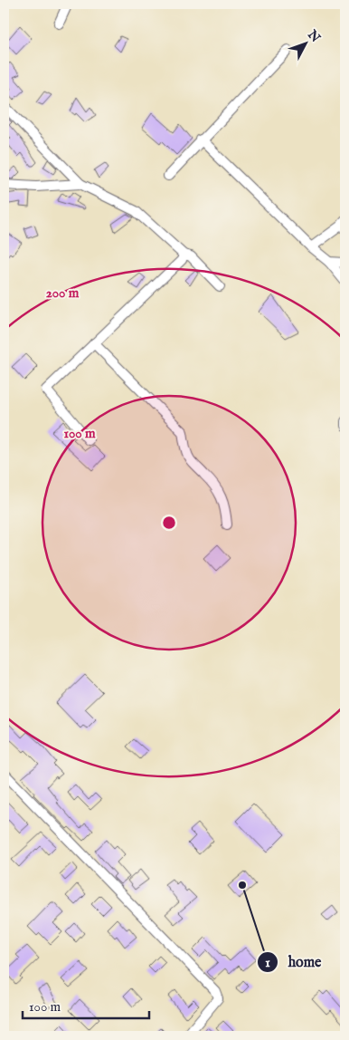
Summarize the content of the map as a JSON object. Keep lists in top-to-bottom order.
{
  "places": ["home"],
  "scale_bar": "100 m",
  "north": "top right",
  "rings": ["200 m", "100 m"]
}
